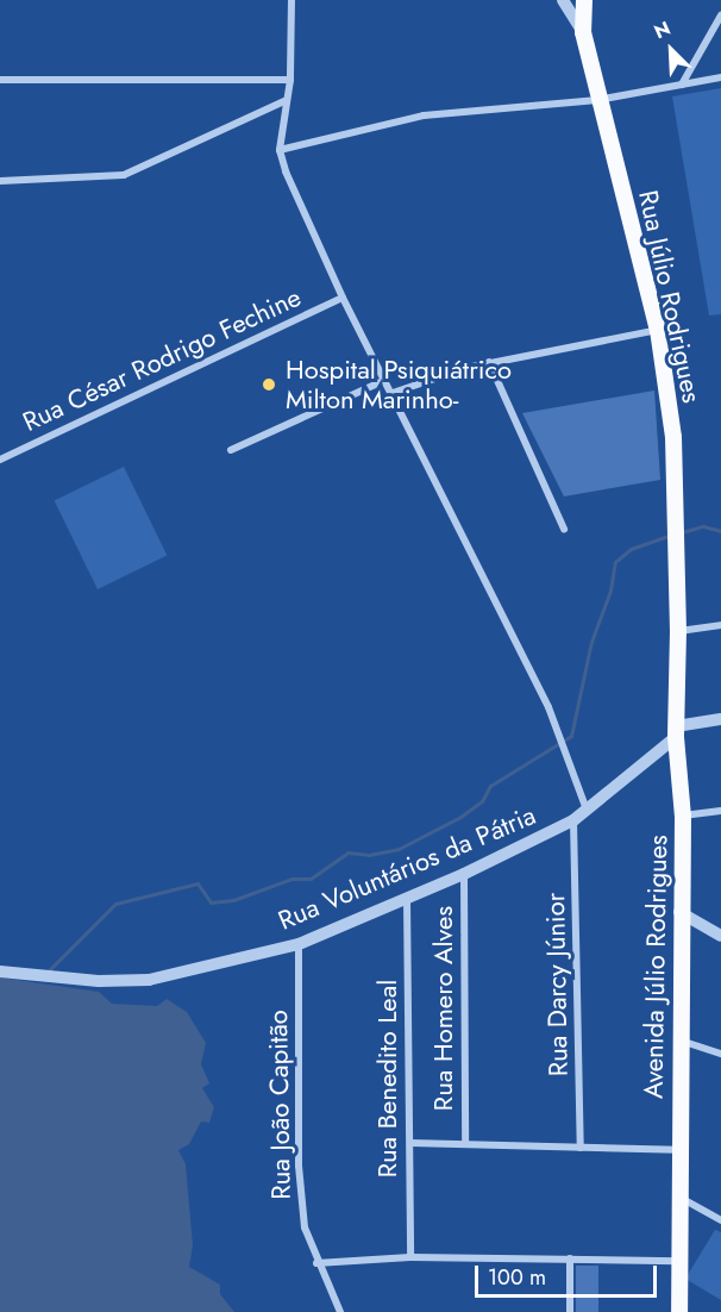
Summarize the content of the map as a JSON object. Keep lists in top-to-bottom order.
{
  "streets": {
    "main road": ["Rua Júlio Rodrigues", "Avenida Júlio Rodrigues"],
    "street": [
      "Rua César Rodrigo Fechine",
      "Rua Voluntários da Pátria",
      "Rua Darcy Júnior",
      "Rua Homero Alves",
      "Rua Benedito Leal",
      "Rua João Capitão"
    ]
  },
  "crossings": [
    ["Rua Júlio Rodrigues", "Rua Voluntários da Pátria"],
    ["Rua Júlio Rodrigues", "Avenida Júlio Rodrigues"],
    ["Rua Voluntários da Pátria", "Avenida Júlio Rodrigues"],
    ["Rua Voluntários da Pátria", "Rua Darcy Júnior"],
    ["Rua Voluntários da Pátria", "Rua Homero Alves"],
    ["Rua Voluntários da Pátria", "Rua Benedito Leal"],
    ["Rua Voluntários da Pátria", "Rua João Capitão"]
  ],
  "places": ["Hospital Psiquiátrico Milton Marinho-"],
  "scale_bar": "100 m",
  "north": "top left"
}
